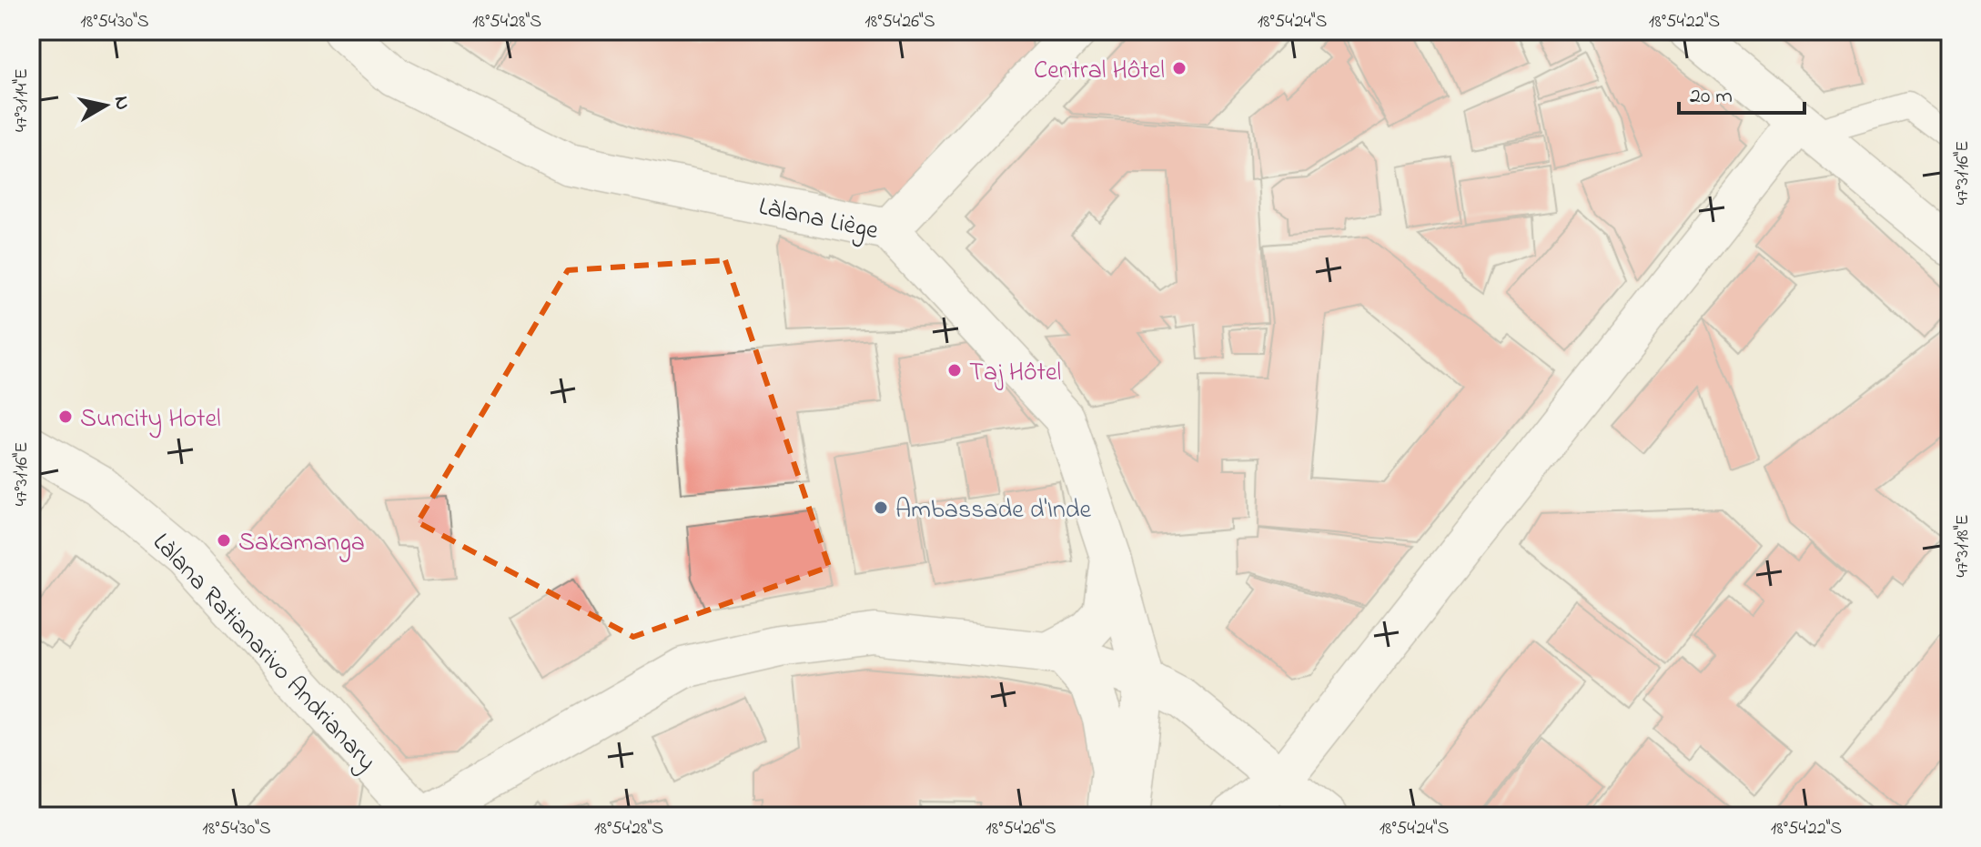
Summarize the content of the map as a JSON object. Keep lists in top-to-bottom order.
{
  "streets": {
    "street": ["Làlana Liège", "Làlana Ratianarivo Andrianary"]
  },
  "places": [
    "Central Hôtel",
    "Taj Hôtel",
    "Suncity Hotel",
    "Ambassade d'Inde",
    "Sakamanga"
  ],
  "scale_bar": "20 m",
  "north": "right",
  "coordinates": [
    "18°54'30\"S",
    "18°54'28\"S",
    "18°54'26\"S",
    "18°54'24\"S",
    "18°54'22\"S",
    "47°31'14\"E",
    "47°31'16\"E",
    "47°31'18\"E"
  ]
}
